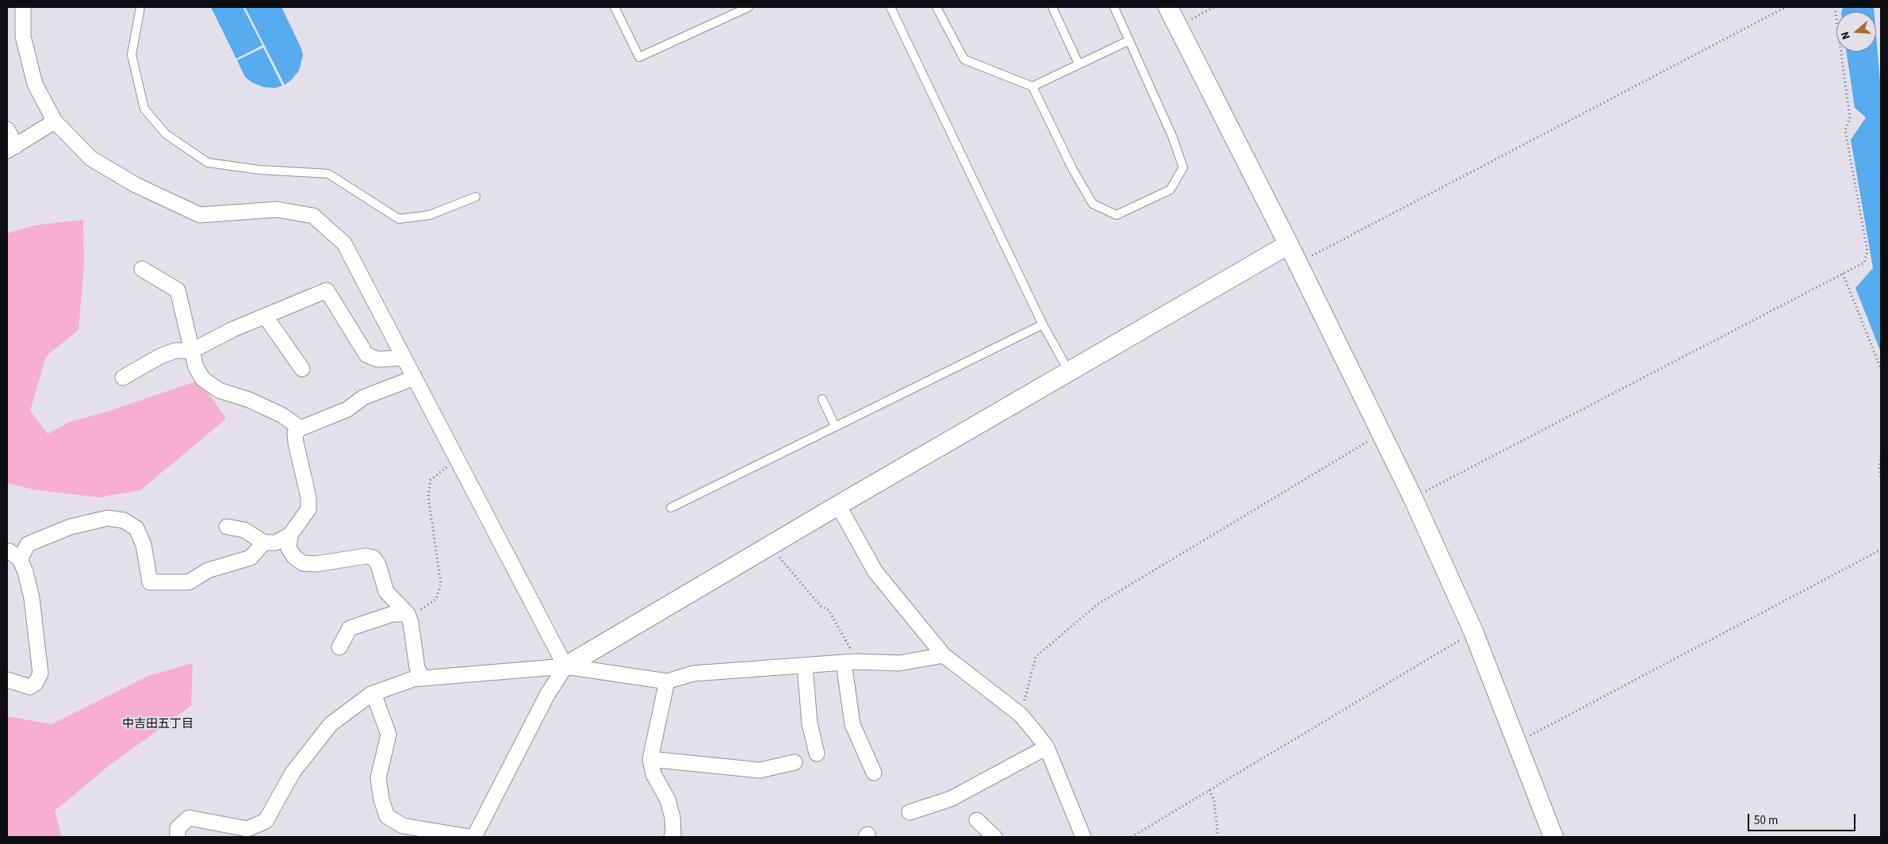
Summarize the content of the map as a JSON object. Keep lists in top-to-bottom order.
{
  "districts": ["中吉田五丁目"],
  "scale_bar": "50 m",
  "north": "left"
}
